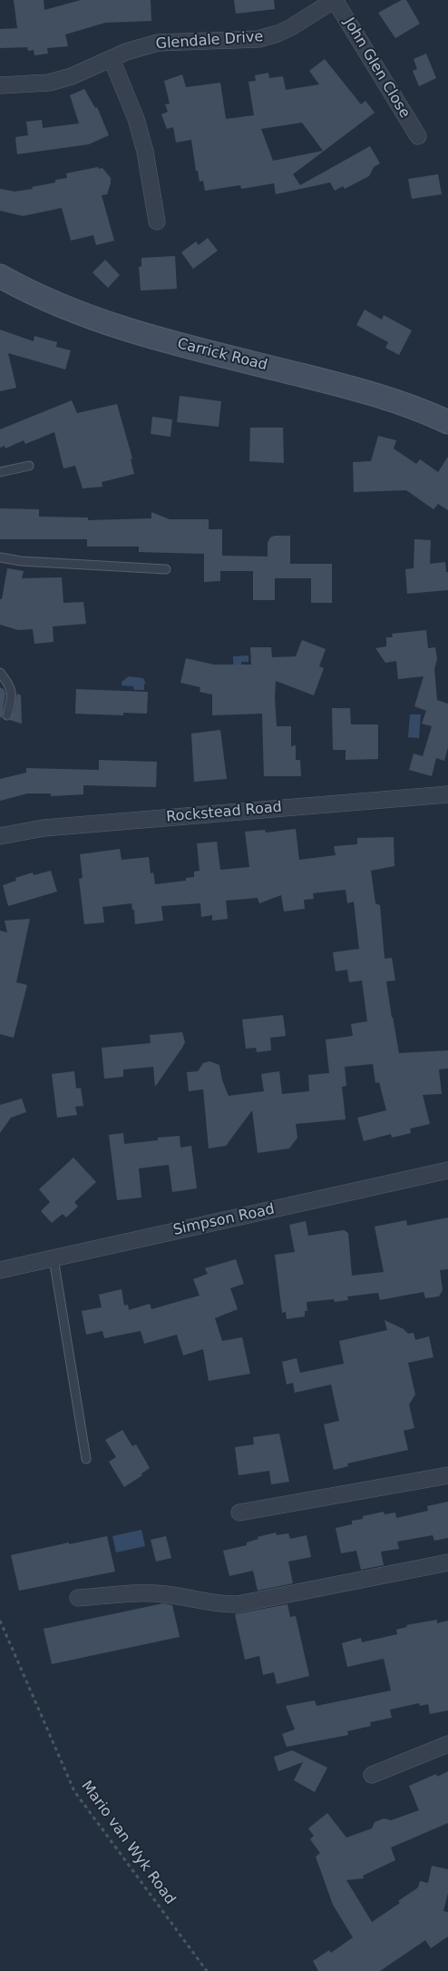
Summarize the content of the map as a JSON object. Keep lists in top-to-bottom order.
{
  "streets": {
    "street": [
      "Glendale Drive",
      "John Glen Close",
      "Carrick Road",
      "Rockstead Road",
      "Simpson Road"
    ],
    "path": ["Mario van Wyk Road"]
  },
  "crossings": [
    ["Glendale Drive", "John Glen Close"]
  ]
}
